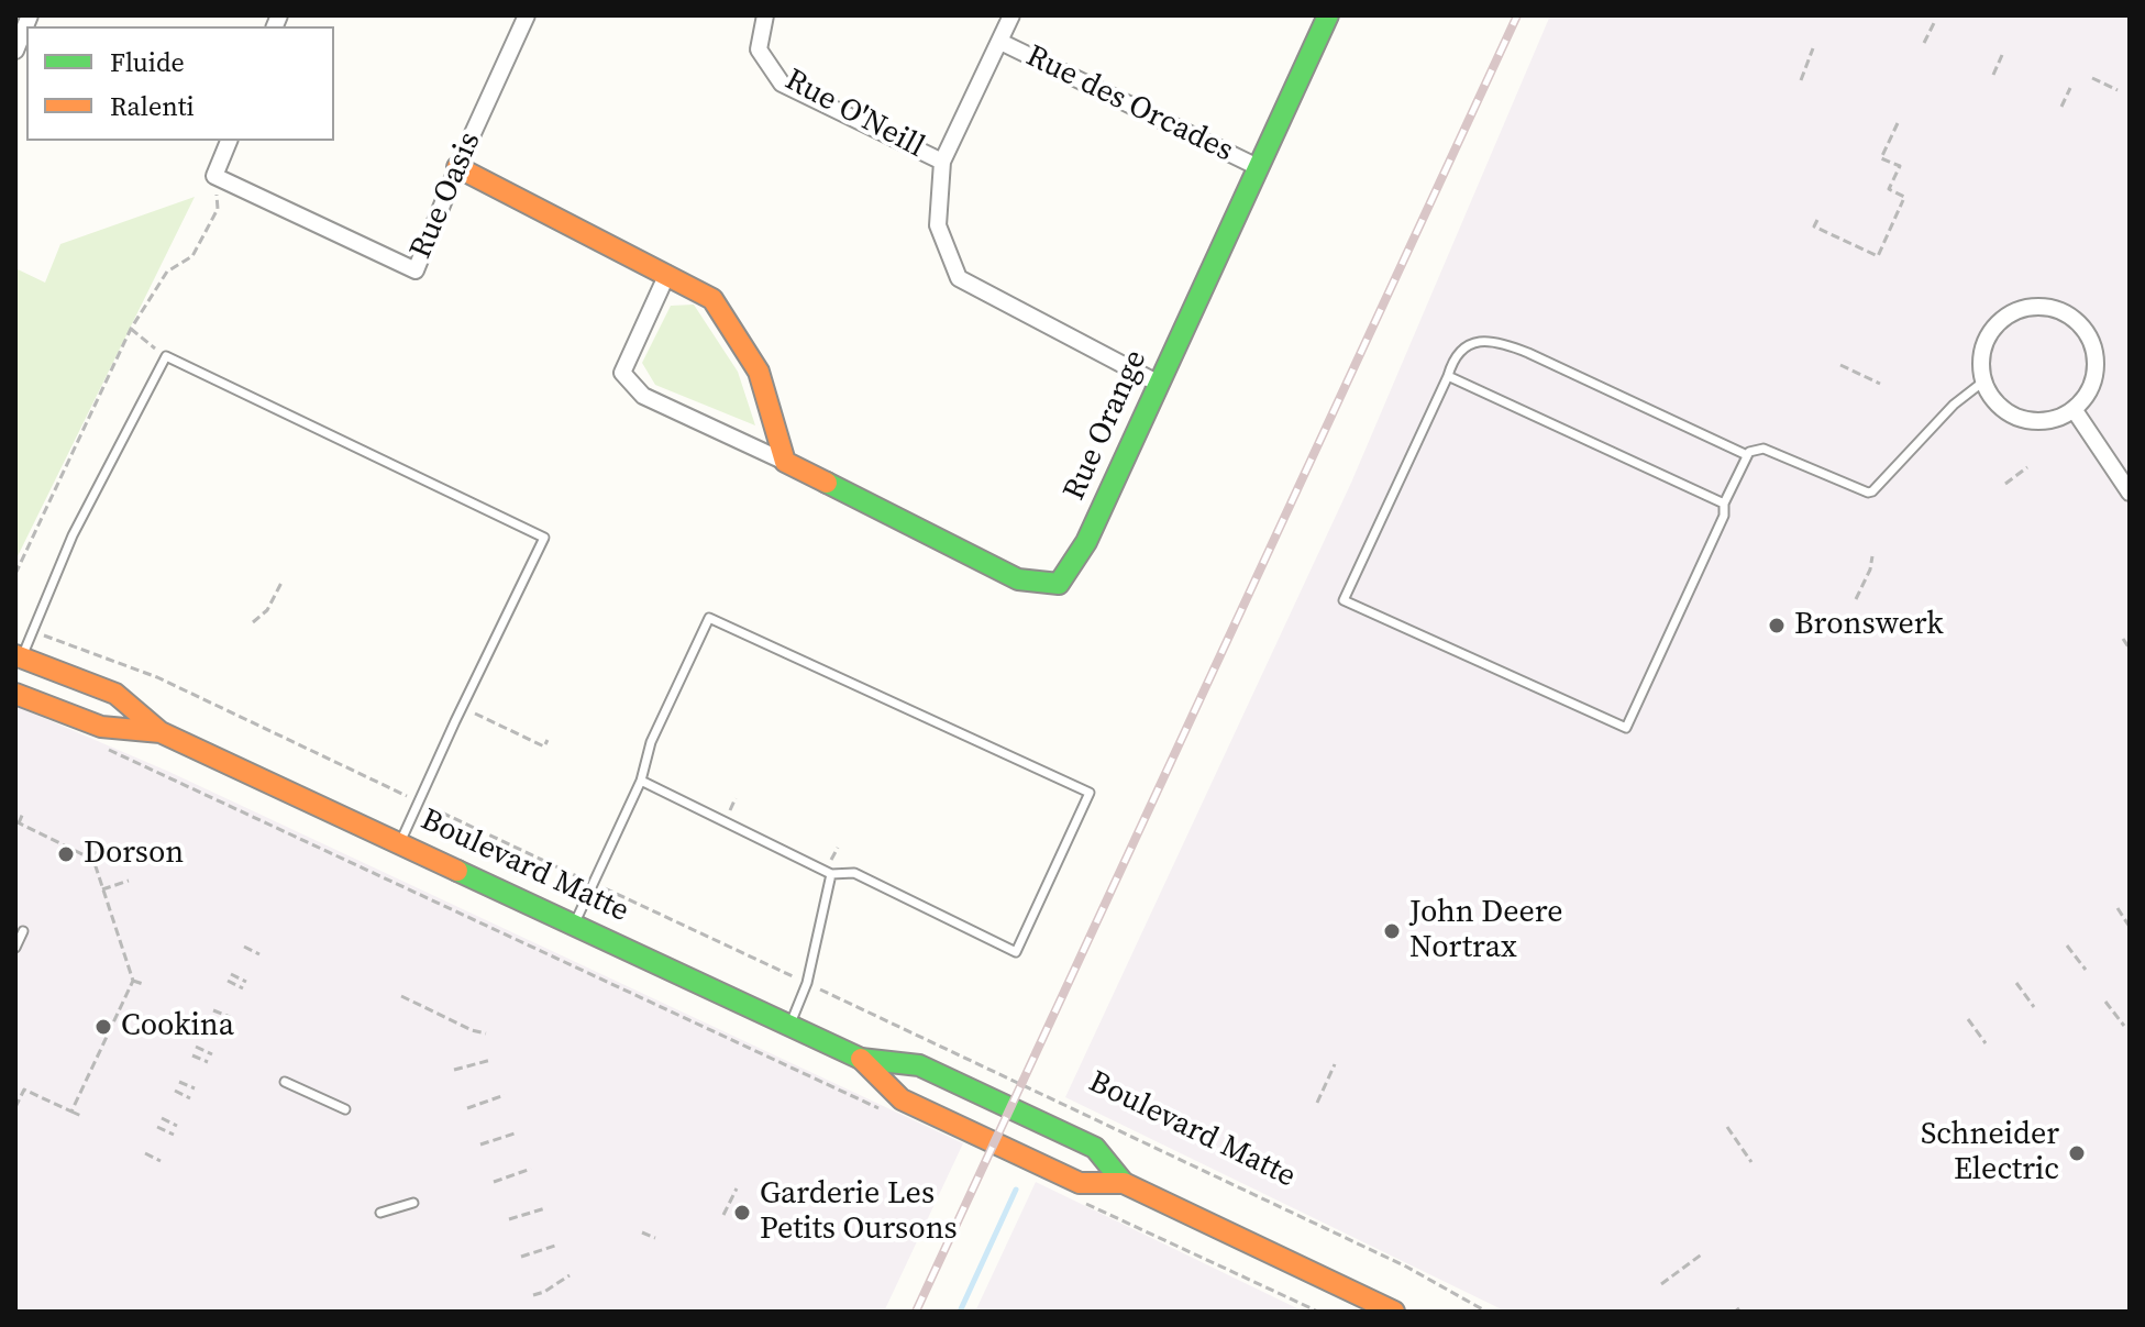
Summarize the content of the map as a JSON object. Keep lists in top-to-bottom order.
{
  "streets": {
    "main road": ["Rue Orange", "Boulevard Matte"],
    "street": ["Rue des Orcades", "Rue O'Neill", "Rue Oasis"]
  },
  "crossings": [
    ["Rue des Orcades", "Rue Orange"]
  ],
  "places": [
    "Bronswerk",
    "Dorson",
    "John Deere Nortrax",
    "Cookina",
    "Schneider Electric",
    "Garderie Les Petits Oursons"
  ],
  "legend": ["Fluide", "Ralenti"]
}
